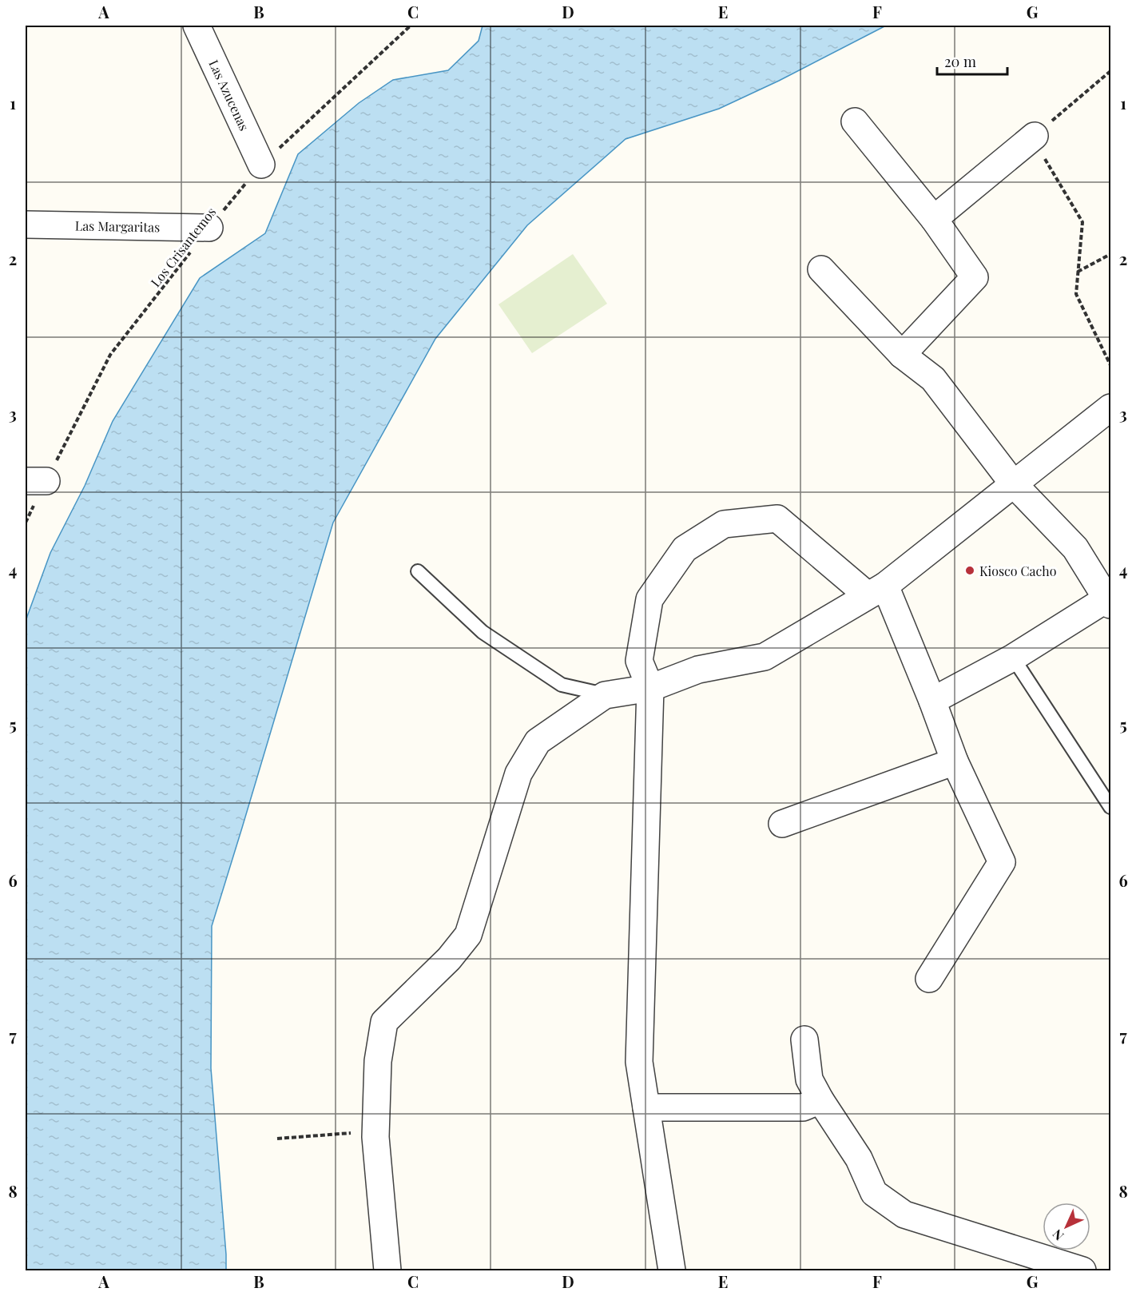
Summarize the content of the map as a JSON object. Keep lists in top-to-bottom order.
{
  "streets": {
    "street": ["Las Azucenas", "Las Margaritas"],
    "path": ["Los Crisantemos"]
  },
  "crossings": [
    ["Las Azucenas", "Los Crisantemos"],
    ["Las Margaritas", "Los Crisantemos"]
  ],
  "places": ["Kiosco Cacho"],
  "scale_bar": "20 m",
  "north": "bottom left",
  "grid": {
    "columns": [
      "A",
      "B",
      "C",
      "D",
      "E",
      "F",
      "G"
    ],
    "rows": [
      "1",
      "2",
      "3",
      "4",
      "5",
      "6",
      "7",
      "8"
    ]
  }
}
